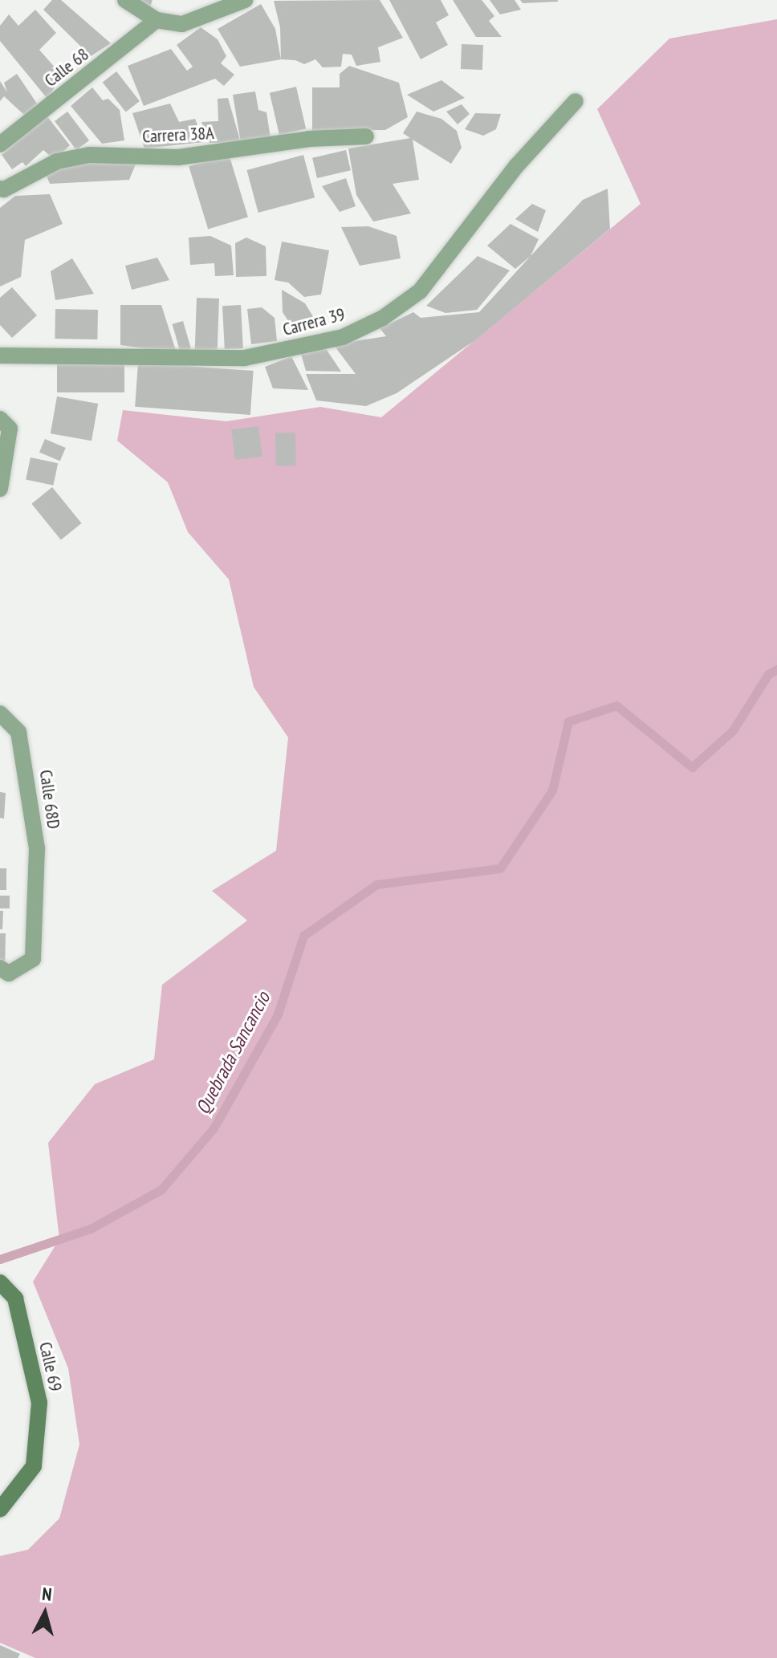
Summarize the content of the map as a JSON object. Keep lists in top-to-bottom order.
{
  "streets": {
    "street": [
      "Calle 68",
      "Carrera 38A",
      "Carrera 39",
      "Calle 68D",
      "Calle 69"
    ]
  },
  "water": ["Quebrada Sancancio"],
  "north": "top"
}
